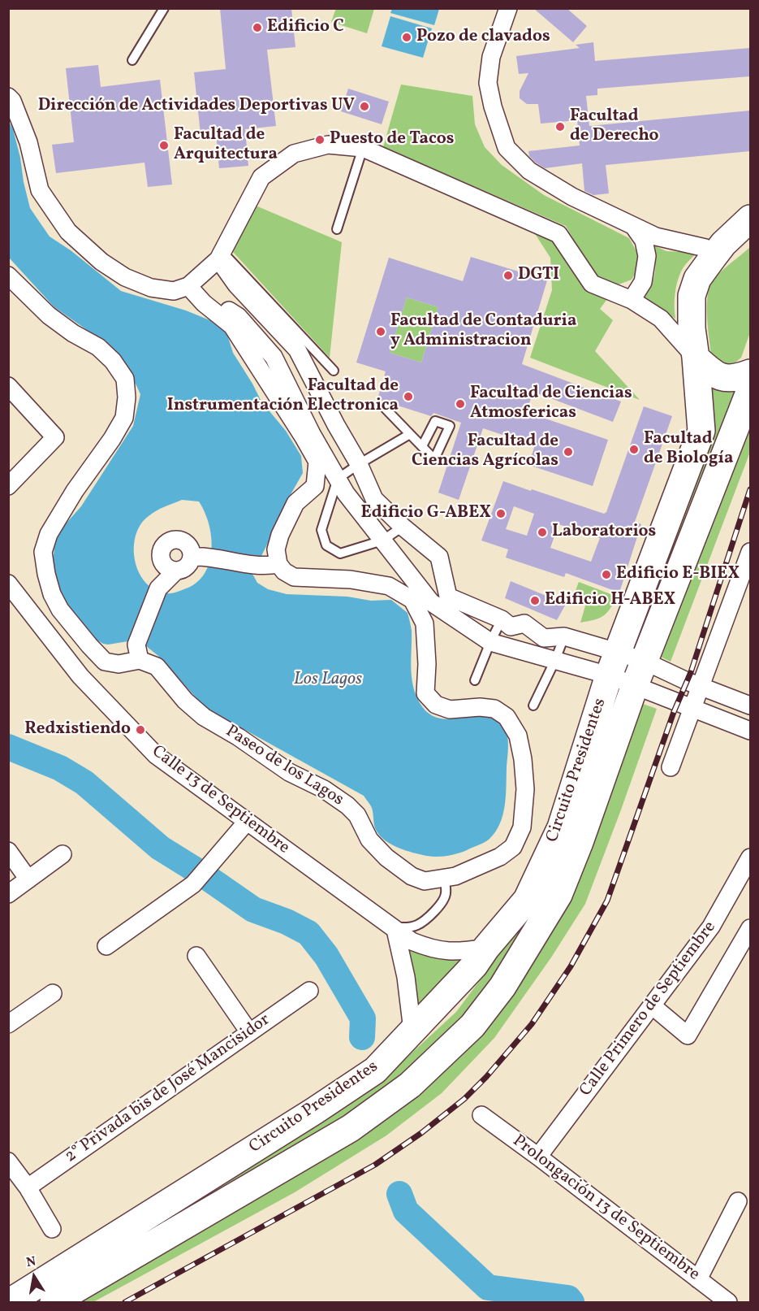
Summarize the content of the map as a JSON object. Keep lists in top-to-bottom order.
{
  "streets": {
    "main road": ["Circuito Presidentes"],
    "street": [
      "Paseo de los Lagos",
      "Calle 13 de Septiembre",
      "Calle Primero de Septiembre",
      "2° Privada bis de José Mancisidor",
      "Prolongación 13 de Septiembre"
    ]
  },
  "crossings": [
    ["Circuito Presidentes", "Calle 13 de Septiembre"],
    ["Calle Primero de Septiembre", "Prolongación 13 de Septiembre"]
  ],
  "water": ["Los Lagos"],
  "places": [
    "Edificio C",
    "Pozo de clavados",
    "Dirección de Actividades Deportivas UV",
    "Facultad de Derecho",
    "Puesto de Tacos",
    "Facultad de Arquitectura",
    "DGTI",
    "Facultad de Contaduria y Administracion",
    "Facultad de Instrumentación Electronica",
    "Facultad de Ciencias Atmosfericas",
    "Facultad de Biología",
    "Facultad de Ciencias Agrícolas",
    "Edificio G-ABEX",
    "Laboratorios",
    "Edificio E-BIEX",
    "Edificio H-ABEX",
    "Redxistiendo"
  ],
  "north": "top"
}
